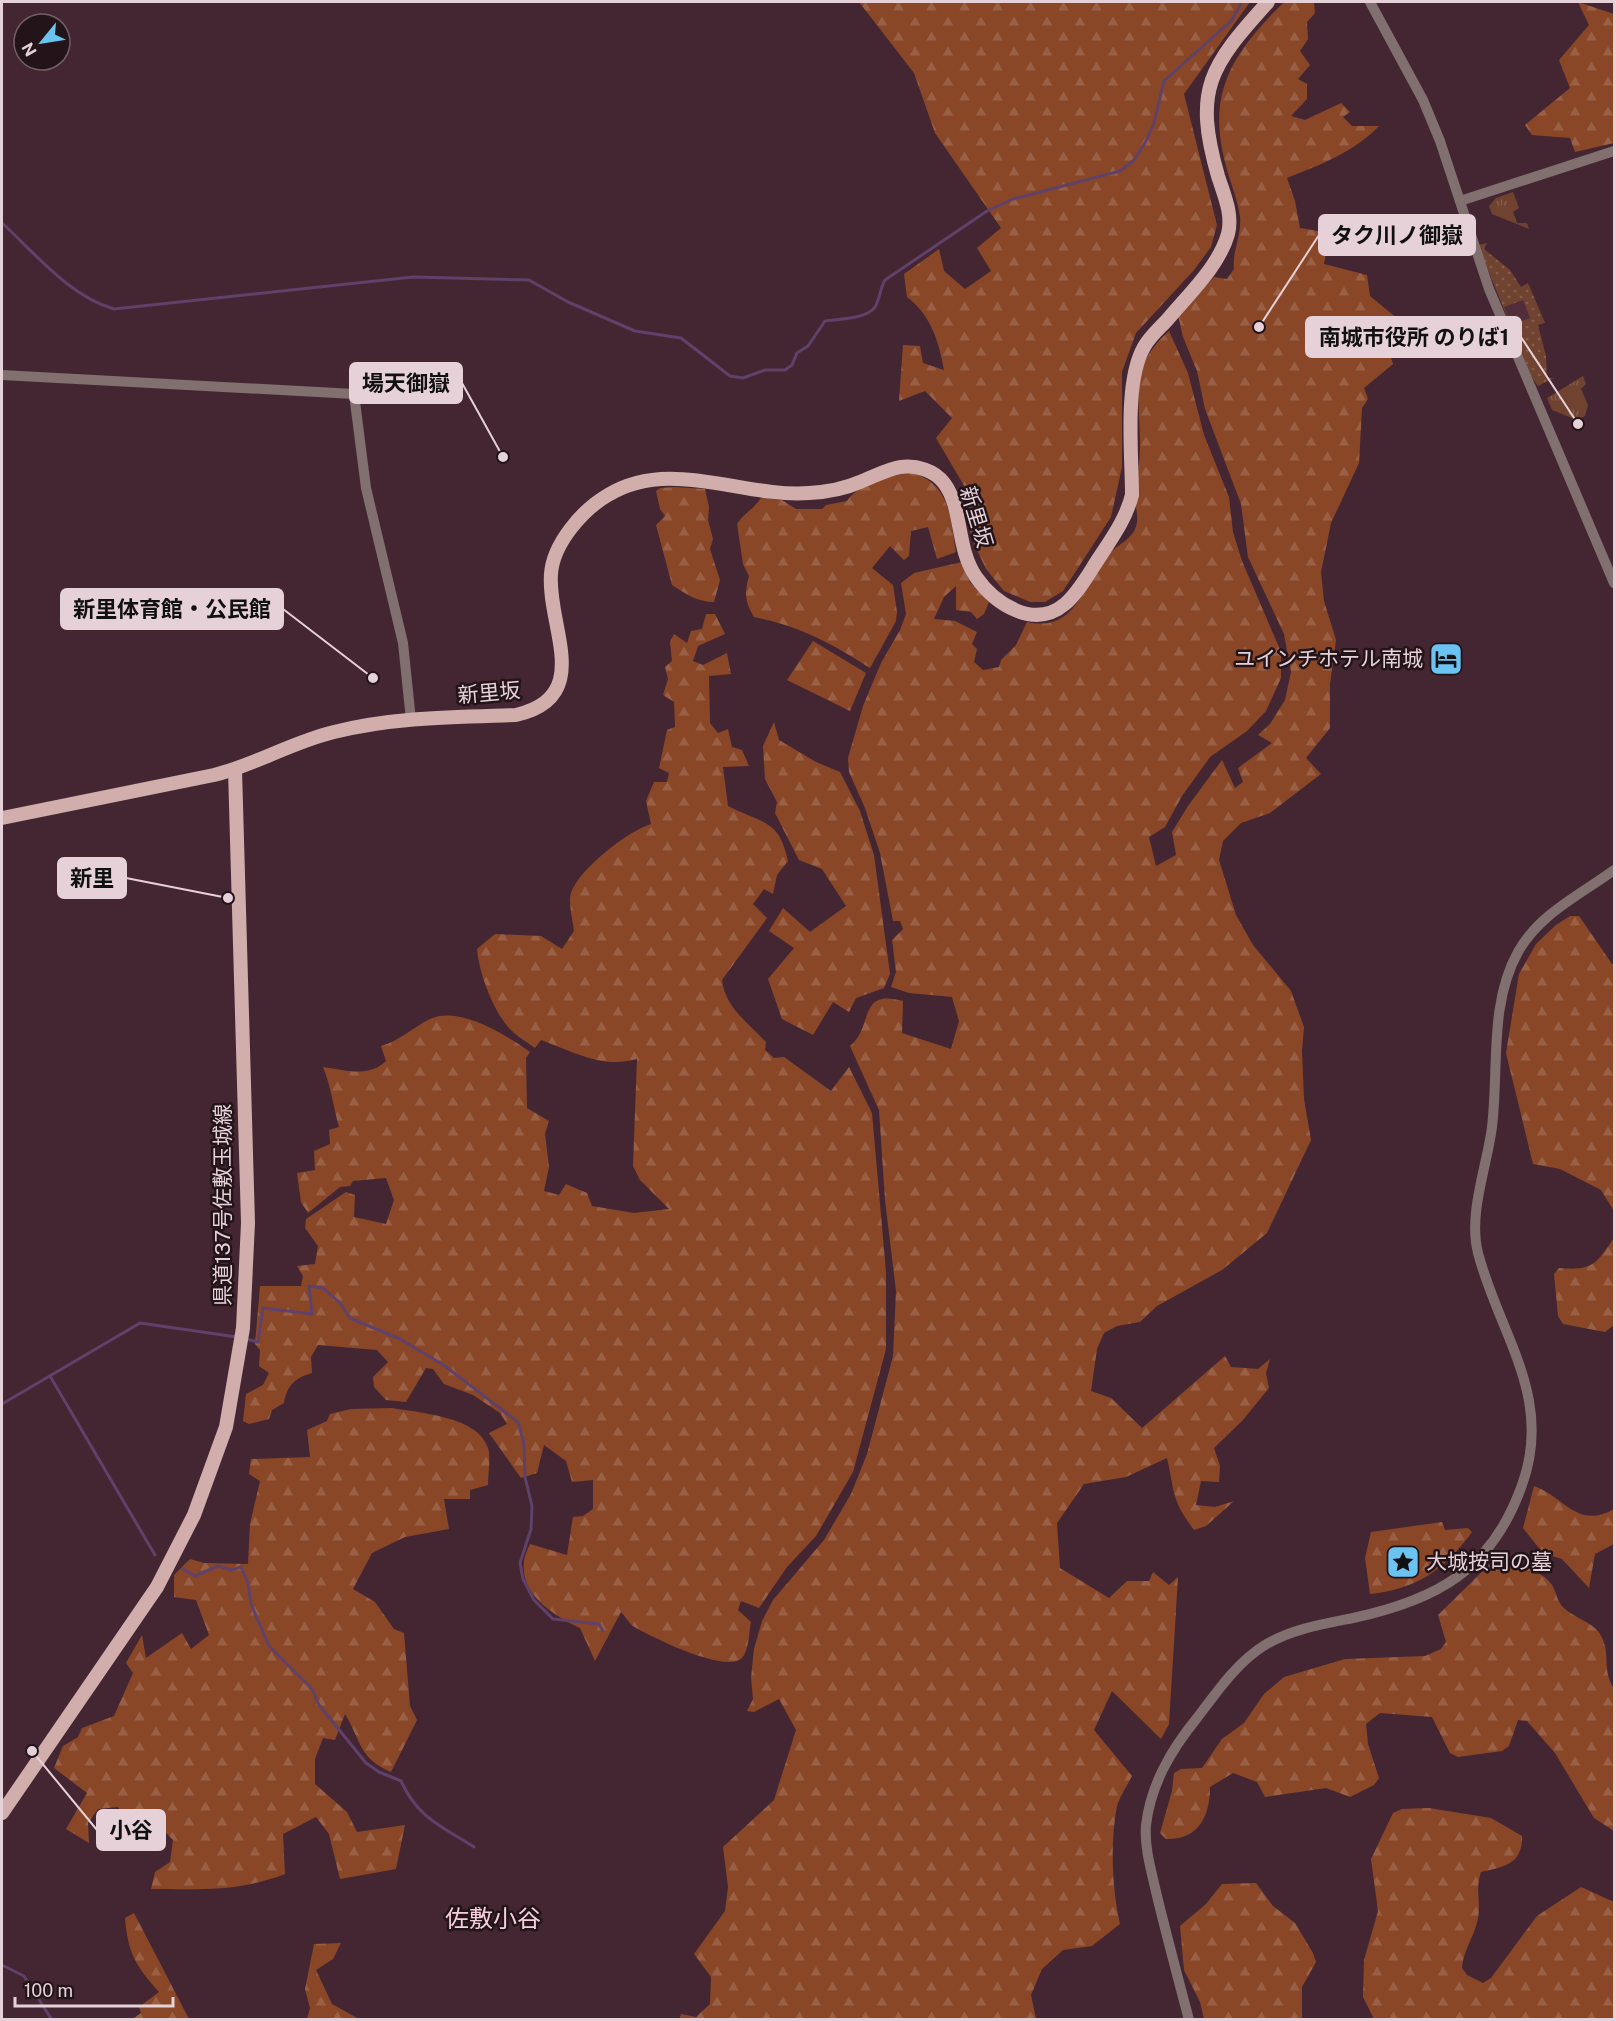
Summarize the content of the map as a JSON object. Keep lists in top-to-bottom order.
{
  "streets": {
    "main road": ["新里坂", "県道137号佐敷玉城線"]
  },
  "crossings": [
    ["新里坂", "県道137号佐敷玉城線"]
  ],
  "districts": ["佐敷小谷"],
  "places": {
    "other": [
      "タク川ノ御嶽",
      "南城市役所 のりば1",
      "場天御嶽",
      "新里体育館・公民館",
      "新里",
      "小谷"
    ],
    "hotel": ["ユインチホテル南城"],
    "place": ["大城按司の墓"]
  },
  "scale_bar": "100 m",
  "north": "bottom left"
}
